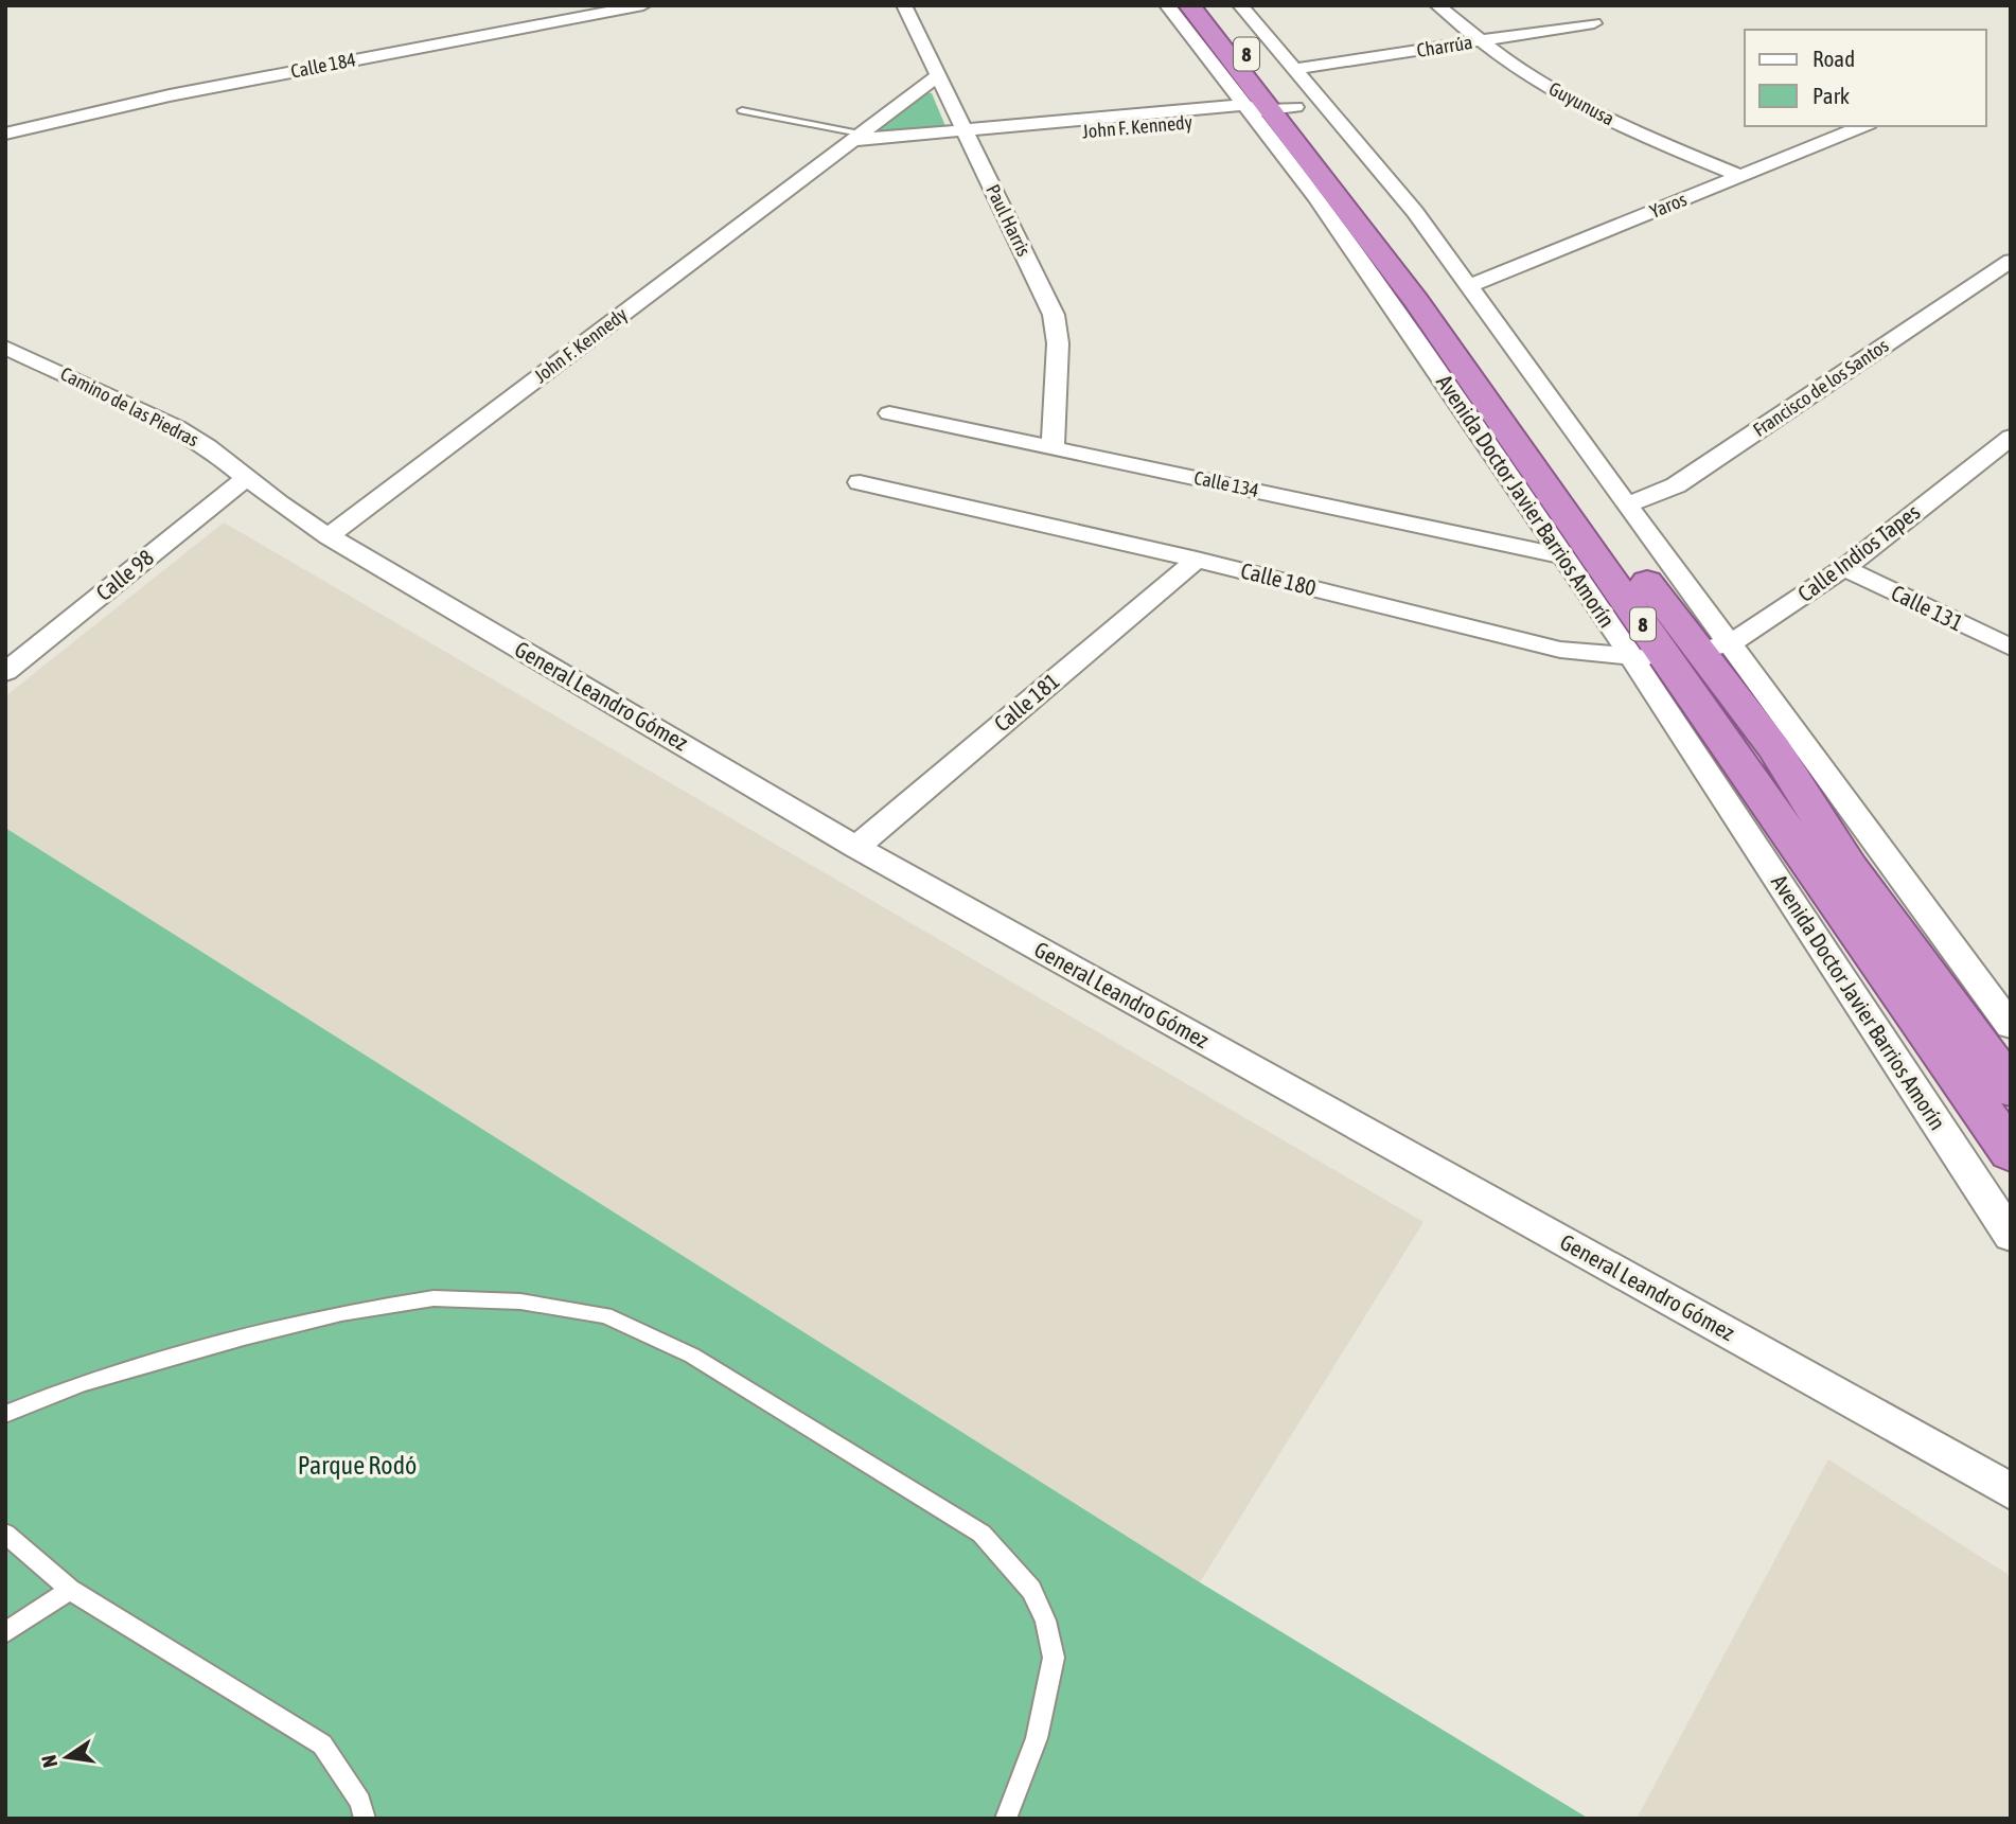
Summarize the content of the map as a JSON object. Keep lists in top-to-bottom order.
{
  "streets": {
    "highway": ["8", "Avenida Doctor Javier Barrios Amorín"],
    "street": [
      "Charrúa",
      "Calle 184",
      "Guyunusa",
      "John F. Kennedy",
      "Yaros",
      "Paul Harris",
      "Francisco de los Santos",
      "Camino de las Piedras",
      "Calle 134",
      "Calle Indios Tapes",
      "Calle 98",
      "Calle 180",
      "Calle 131",
      "General Leandro Gómez",
      "Calle 181"
    ]
  },
  "crossings": [
    ["Charrúa", "Guyunusa"],
    ["Guyunusa", "Yaros"],
    ["John F. Kennedy", "Paul Harris"],
    ["John F. Kennedy", "Avenida Doctor Javier Barrios Amorín"],
    ["John F. Kennedy", "General Leandro Gómez"],
    ["Paul Harris", "Calle 134"],
    ["Camino de las Piedras", "Calle 98"],
    ["Camino de las Piedras", "General Leandro Gómez"],
    ["Calle 134", "Avenida Doctor Javier Barrios Amorín"],
    ["Avenida Doctor Javier Barrios Amorín", "Calle Indios Tapes"],
    ["Avenida Doctor Javier Barrios Amorín", "Calle 180"],
    ["Calle Indios Tapes", "Calle 180"],
    ["Calle Indios Tapes", "Calle 131"],
    ["Calle 98", "General Leandro Gómez"],
    ["Calle 180", "Calle 181"],
    ["General Leandro Gómez", "Calle 181"]
  ],
  "parks": ["Parque Rodó"],
  "legend": ["Road", "Park"],
  "north": "left"
}
